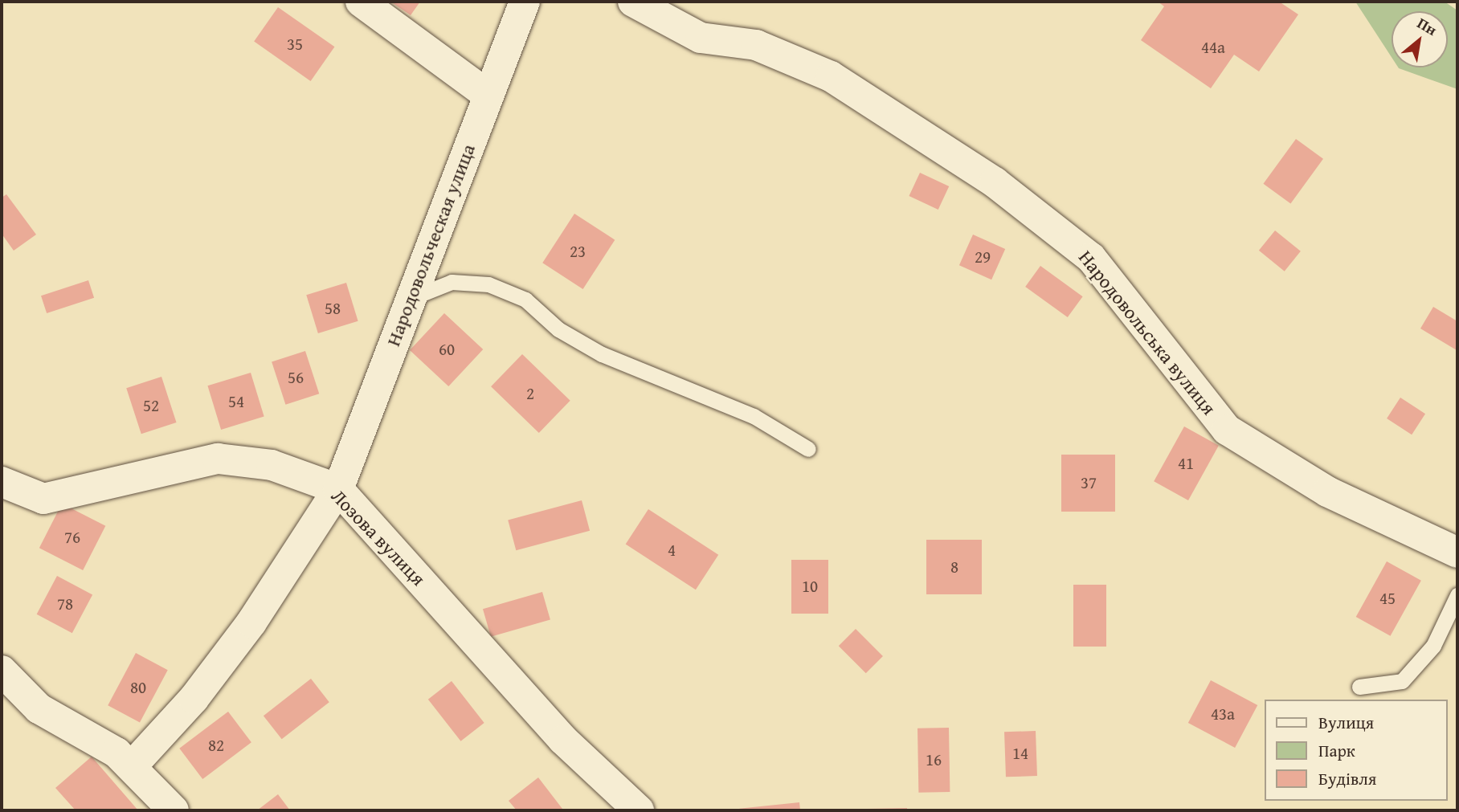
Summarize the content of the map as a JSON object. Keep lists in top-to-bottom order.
{
  "streets": {
    "street": ["Народовольческая улица", "Народовольська вулиця", "Лозова вулиця"]
  },
  "crossings": [
    ["Народовольческая улица", "Лозова вулиця"]
  ],
  "house_numbers": [
    "35",
    "44а",
    "23",
    "29",
    "58",
    "60",
    "56",
    "2",
    "54",
    "52",
    "41",
    "37",
    "76",
    "4",
    "8",
    "10",
    "45",
    "78",
    "80",
    "43а",
    "82",
    "14",
    "16"
  ],
  "legend": ["Вулиця", "Парк", "Будівля"],
  "north": "top right"
}
